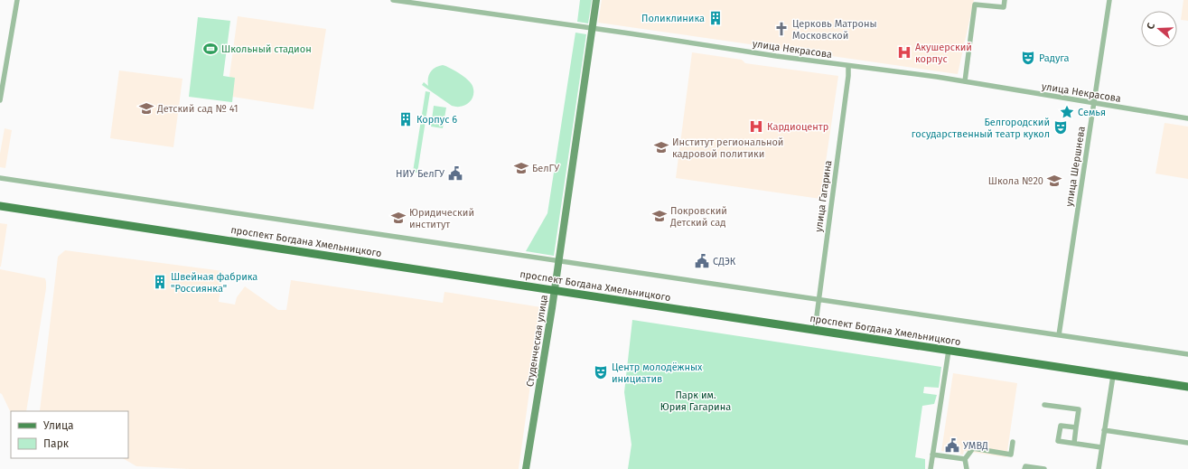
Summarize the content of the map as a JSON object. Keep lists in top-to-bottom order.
{
  "streets": {
    "main road": ["проспект Богдана Хмельницкого", "Студенческая улица"],
    "street": ["улица Некрасова", "улица Шершнева", "улица Гагарина"]
  },
  "crossings": [
    ["улица Некрасова", "улица Шершнева"],
    ["улица Некрасова", "улица Гагарина"],
    ["улица Некрасова", "Студенческая улица"],
    ["улица Гагарина", "проспект Богдана Хмельницкого"],
    ["проспект Богдана Хмельницкого", "Студенческая улица"]
  ],
  "parks": ["Парк им. Юрия Гагарина"],
  "places": {
    "building": ["Поликлиника", "Корпус 6", "Швейная фабрика \"Россиянка\""],
    "church": ["Церковь Матроны Московской"],
    "sports": ["Школьный стадион"],
    "hospital": ["Акушерский корпус", "Кардиоцентр"],
    "theatre": ["Радуга", "Белгородский государственный театр кукол", "Центр молодёжных инициатив"],
    "school or university": [
      "Детский сад № 41",
      "Институт региональной кадровой политики",
      "БелГУ",
      "Школа №20",
      "Покровский Детский сад",
      "Юридический институт"
    ],
    "place": ["Семья"],
    "public building": ["НИУ БелГУ", "СДЭК", "УМВД"]
  },
  "legend": ["Улица", "Парк"],
  "north": "left"
}
